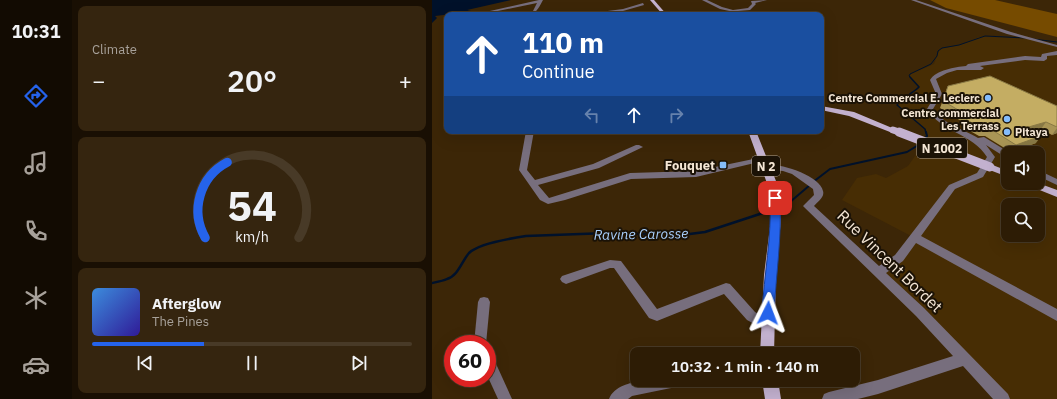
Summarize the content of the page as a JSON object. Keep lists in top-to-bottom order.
{
  "streets": {
    "main road": ["N 1002", "N 2"],
    "street": ["Rue Vincent Bordet"]
  },
  "crossings": [
    ["N 2", "Rue Vincent Bordet"]
  ],
  "water": ["Ravine Carosse"],
  "places": {
    "other": ["Centre Commercial E. Leclerc", "Centre commercial Les Terrass", "Pitaya"],
    "transit": ["Fouquet"]
  },
  "page": {
    "tabs": "10:31",
    "tile": "Climate",
    "turn": ["110 m", "Continue"],
    "heat": ["−", "20°", "+"],
    "song": ["Afterglow", "The Pines"],
    "limit": "60",
    "trip": "10:32 · 1 min · 140 m",
    "gauge": ["54", "km/h"]
  }
}
